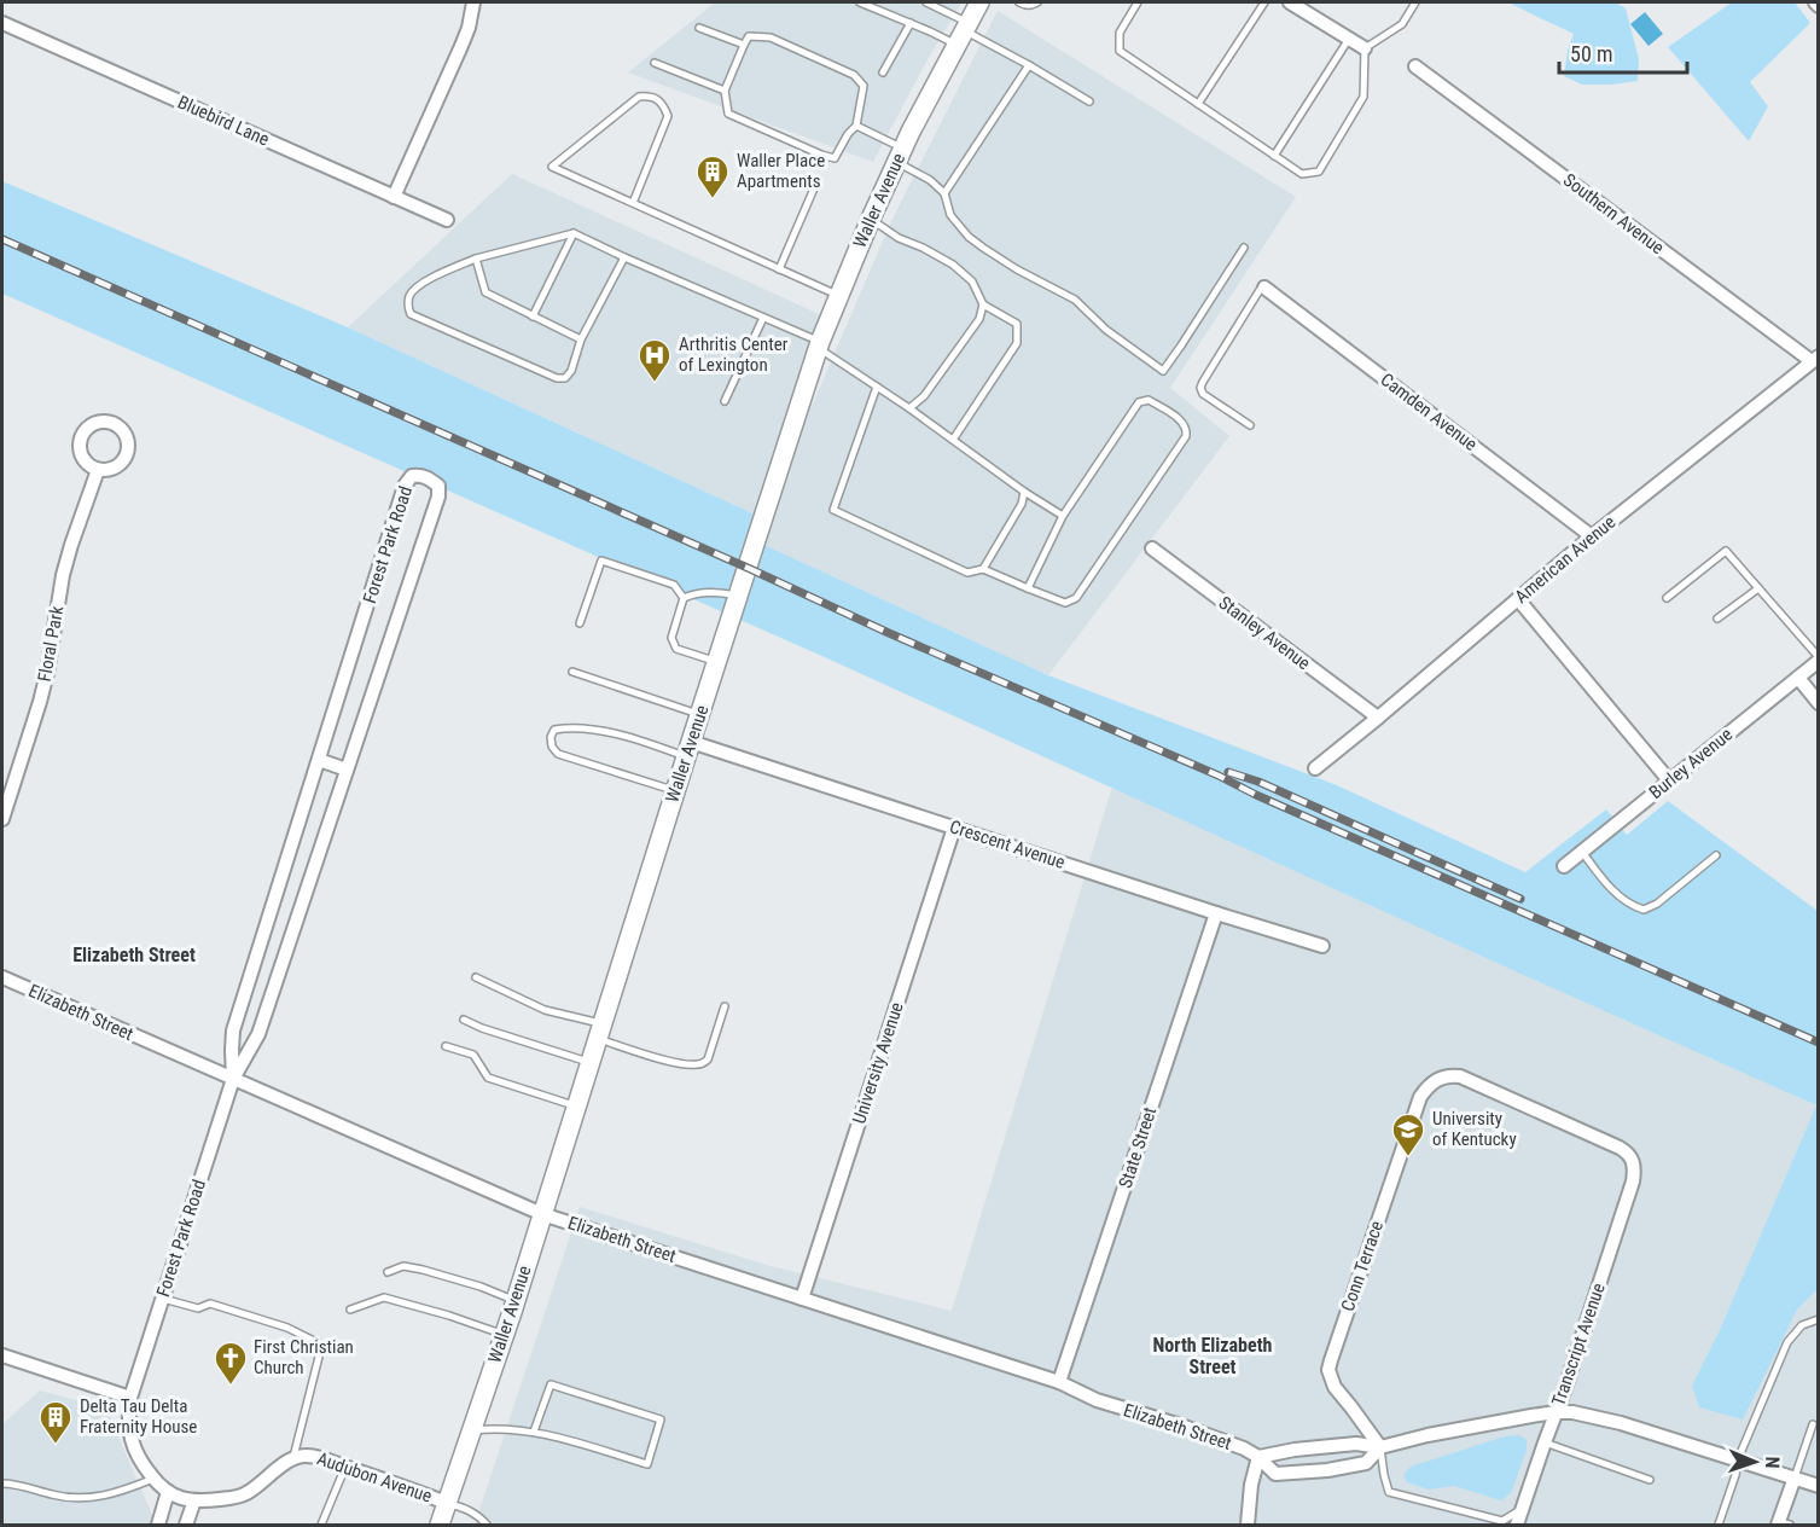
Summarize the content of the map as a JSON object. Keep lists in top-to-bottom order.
{
  "streets": {
    "main road": ["Waller Avenue"],
    "street": [
      "Bluebird Lane",
      "Southern Avenue",
      "Camden Avenue",
      "Forest Park Road",
      "American Avenue",
      "Stanley Avenue",
      "Floral Park",
      "Burley Avenue",
      "Crescent Avenue",
      "Elizabeth Street",
      "University Avenue",
      "State Street",
      "Conn Terrace",
      "Transcript Avenue",
      "Audubon Avenue"
    ]
  },
  "crossings": [
    ["Waller Avenue", "Crescent Avenue"],
    ["Waller Avenue", "Elizabeth Street"],
    ["Waller Avenue", "Audubon Avenue"],
    ["Southern Avenue", "American Avenue"],
    ["Camden Avenue", "American Avenue"],
    ["Forest Park Road", "Elizabeth Street"],
    ["Forest Park Road", "Audubon Avenue"],
    ["American Avenue", "Stanley Avenue"],
    ["Crescent Avenue", "University Avenue"],
    ["Crescent Avenue", "State Street"],
    ["Elizabeth Street", "University Avenue"],
    ["Elizabeth Street", "State Street"],
    ["Elizabeth Street", "Conn Terrace"],
    ["Elizabeth Street", "Transcript Avenue"],
    ["Conn Terrace", "Transcript Avenue"]
  ],
  "districts": ["Elizabeth Street", "North Elizabeth Street"],
  "places": {
    "building": ["Waller Place Apartments", "Delta Tau Delta Fraternity House"],
    "hospital": ["Arthritis Center of Lexington"],
    "school or university": ["University of Kentucky"],
    "church": ["First Christian Church"]
  },
  "scale_bar": "50 m",
  "north": "right"
}
